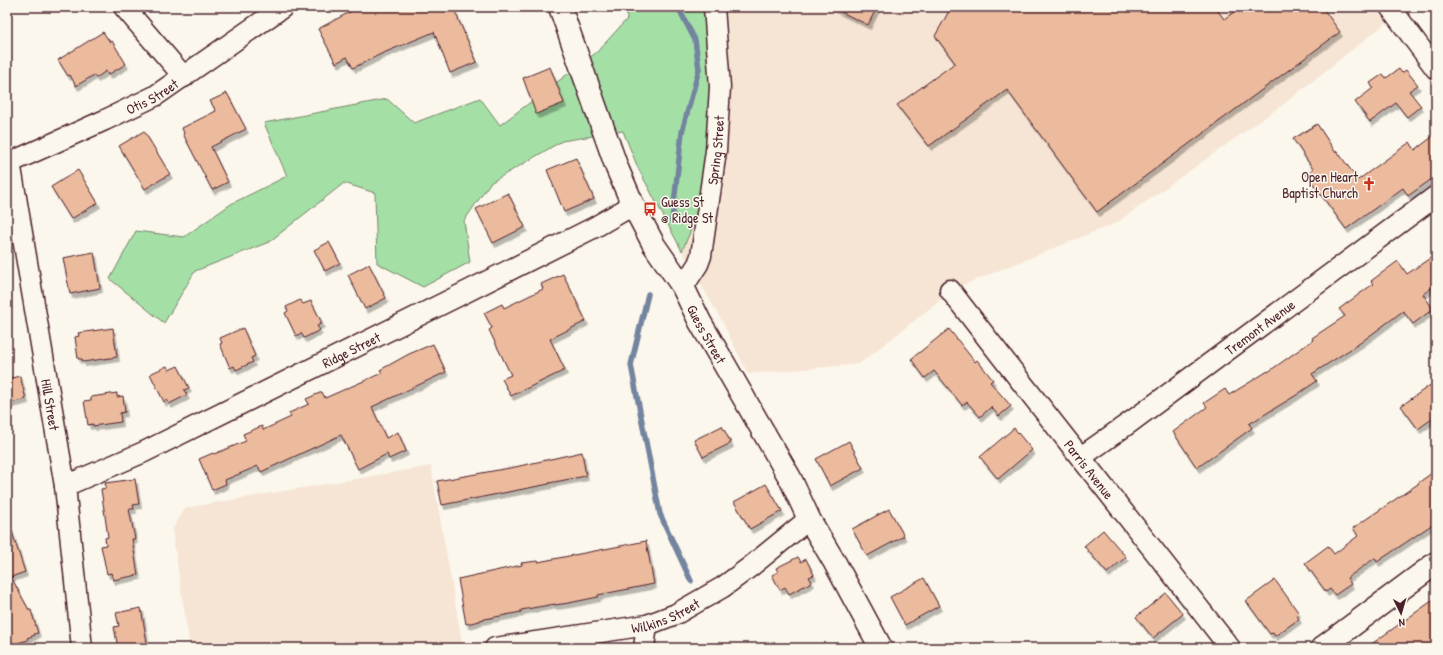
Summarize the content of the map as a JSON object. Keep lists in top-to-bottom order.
{
  "streets": {
    "street": [
      "Otis Street",
      "Spring Street",
      "Tremont Avenue",
      "Guess Street",
      "Ridge Street",
      "Hill Street",
      "Parris Avenue",
      "Wilkins Street"
    ]
  },
  "crossings": [
    ["Otis Street", "Hill Street"],
    ["Spring Street", "Guess Street"],
    ["Tremont Avenue", "Parris Avenue"],
    ["Guess Street", "Ridge Street"],
    ["Guess Street", "Wilkins Street"],
    ["Ridge Street", "Hill Street"]
  ],
  "places": {
    "church": ["Open Heart Baptist Church"],
    "bus stop": ["Guess St @ Ridge St"]
  },
  "north": "bottom"
}
